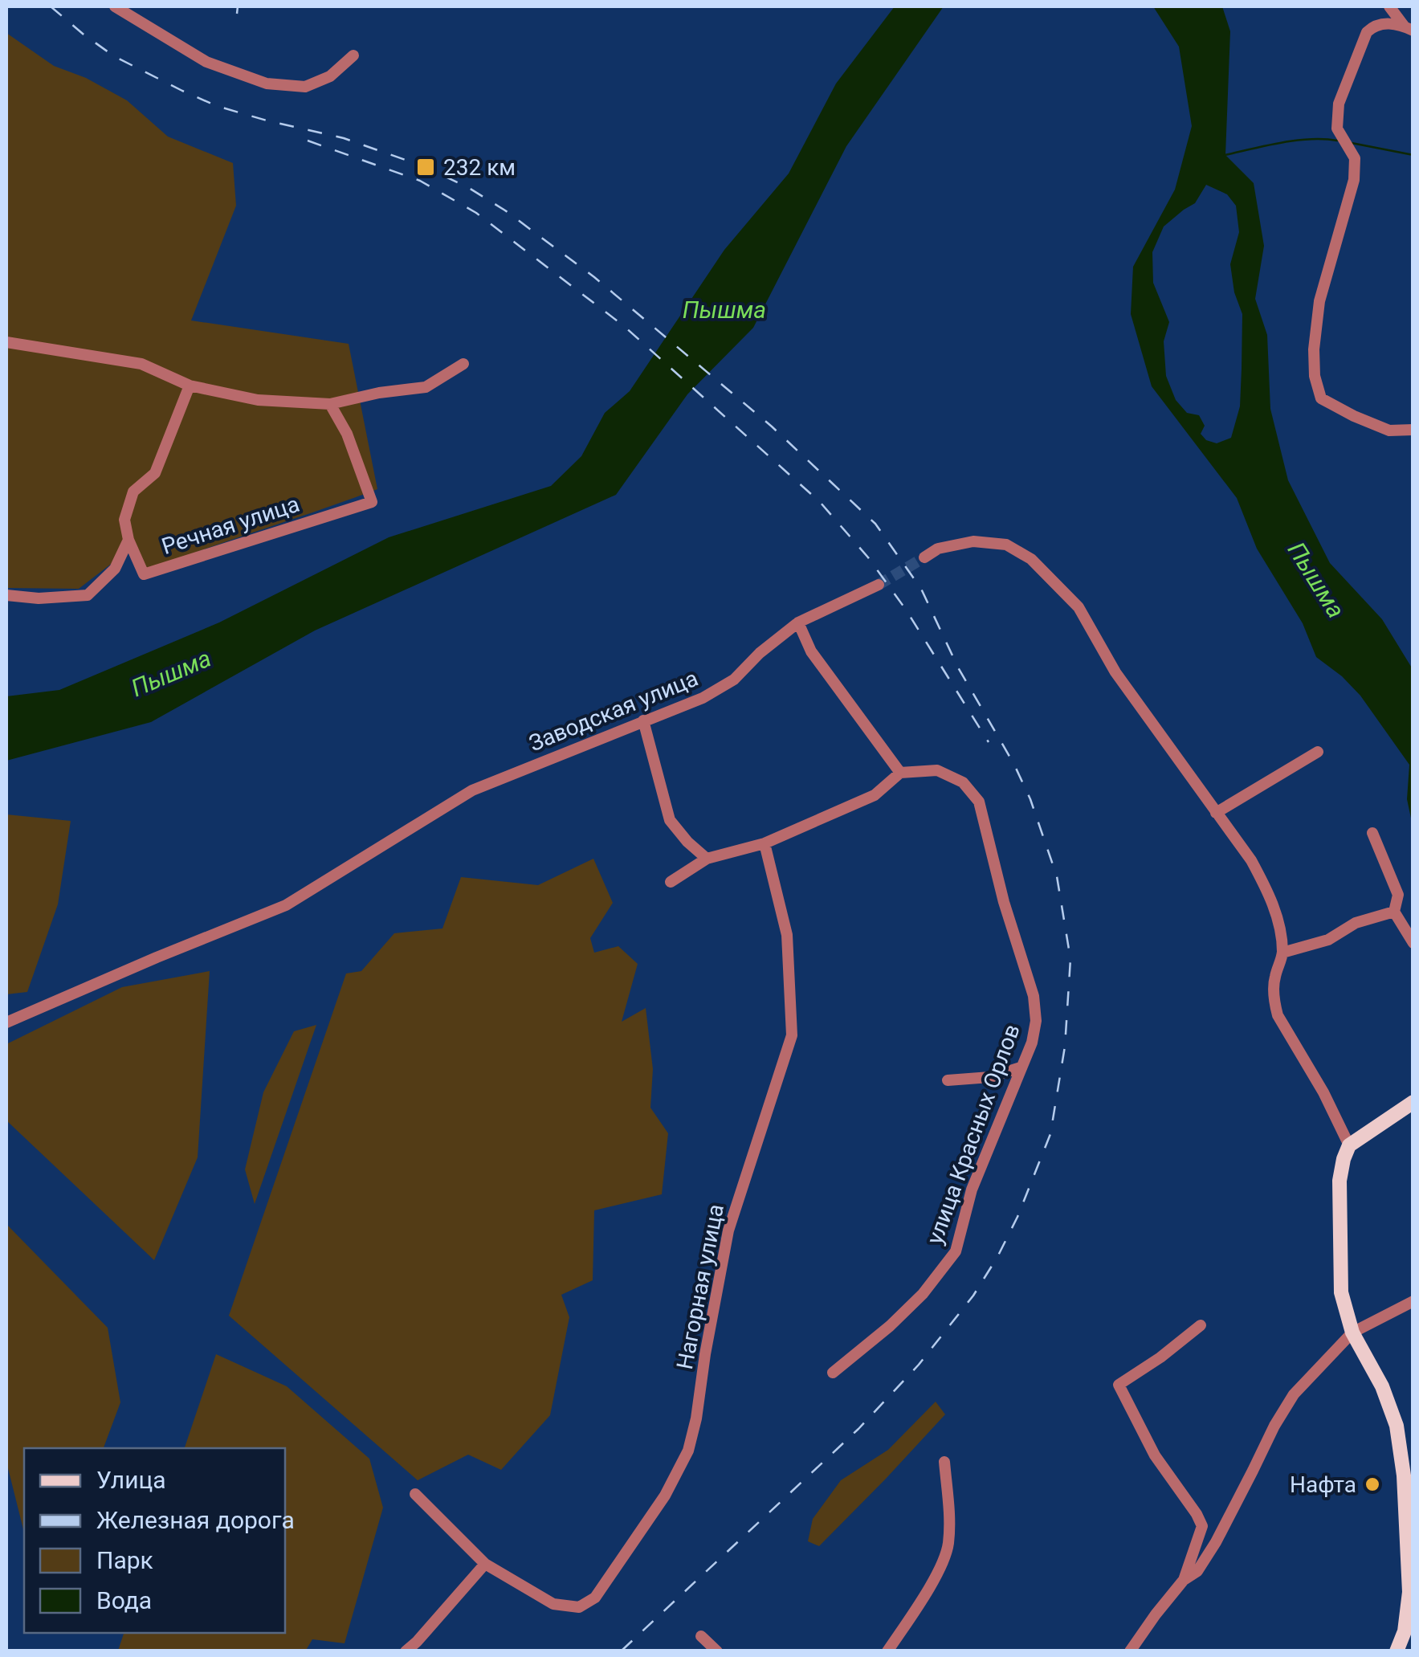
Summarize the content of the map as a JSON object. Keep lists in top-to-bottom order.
{
  "streets": {
    "street": [
      "Речная улица",
      "Заводская улица",
      "улица Красных Орлов",
      "Нагорная улица"
    ]
  },
  "water": ["Пышма"],
  "places": {
    "transit": ["232 км"],
    "other": ["Нафта"]
  },
  "legend": [
    "Улица",
    "Железная дорога",
    "Парк",
    "Вода"
  ]
}
